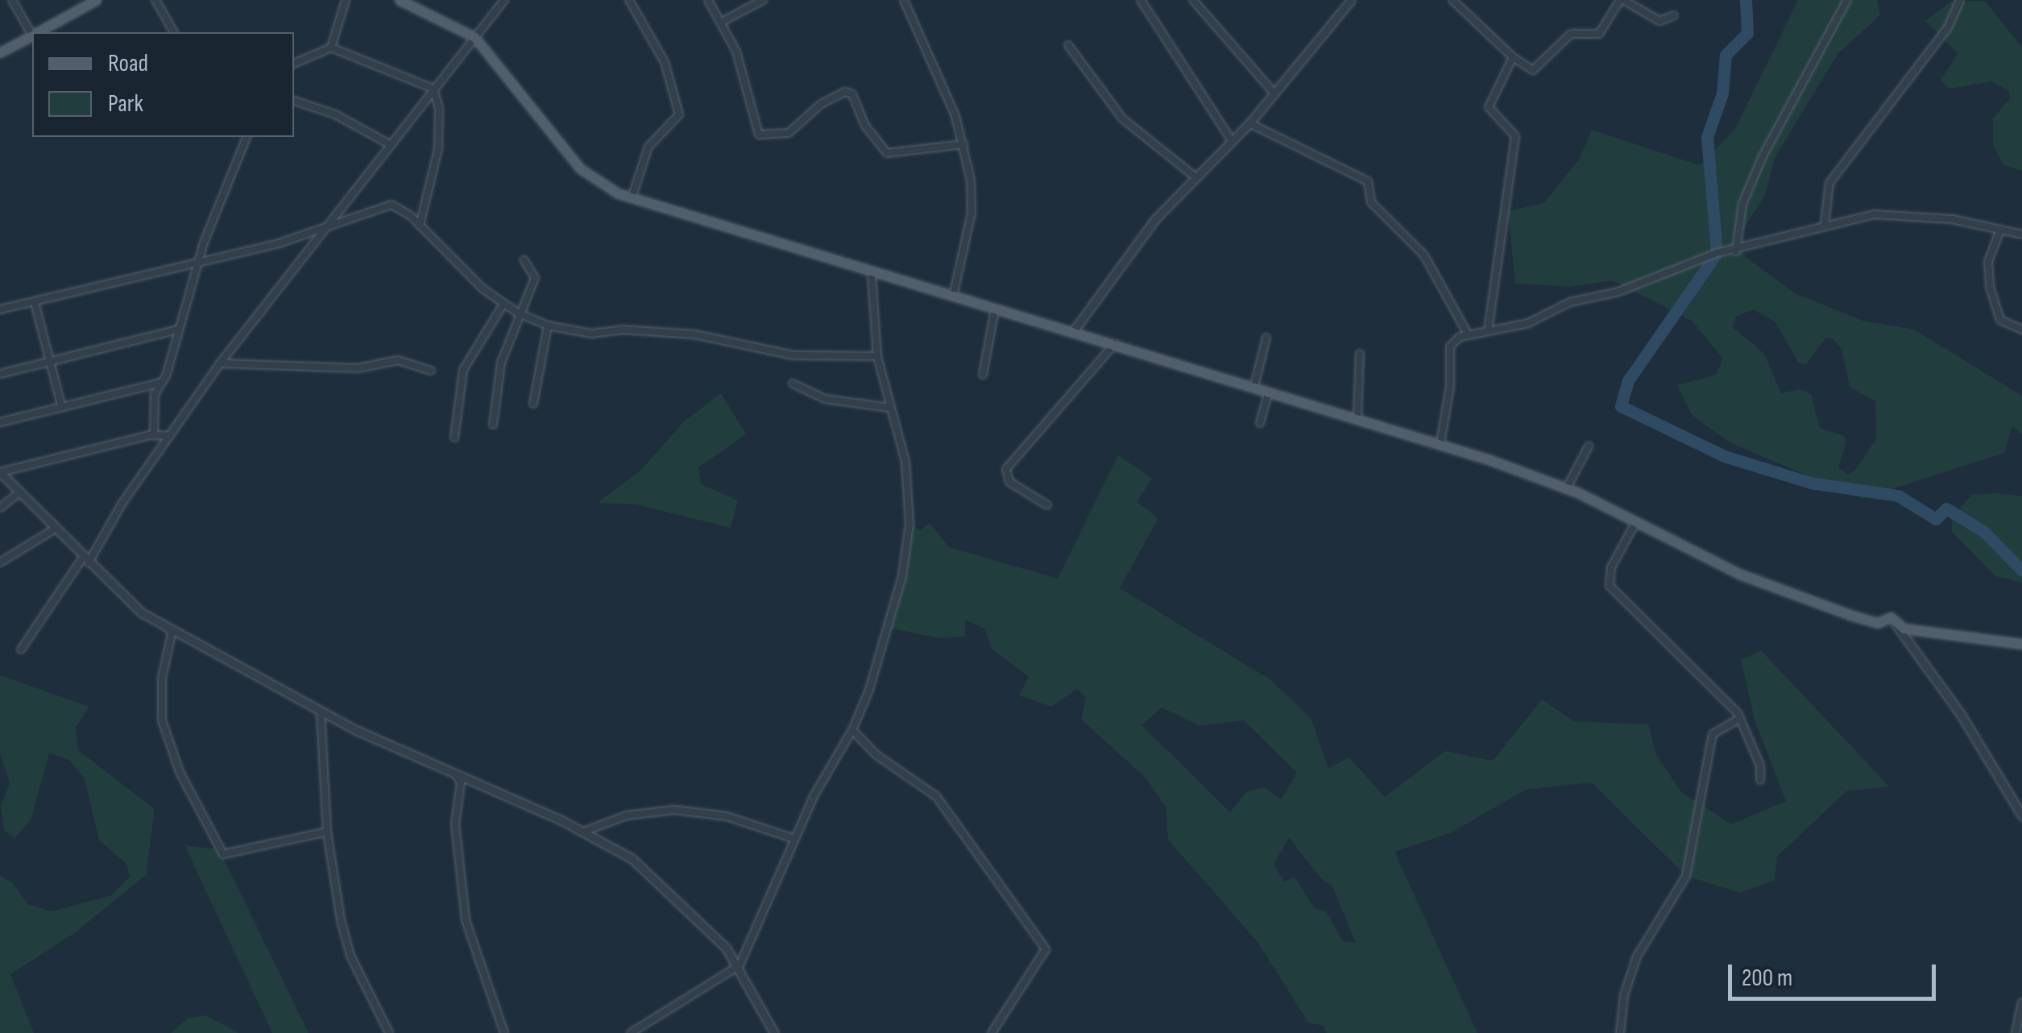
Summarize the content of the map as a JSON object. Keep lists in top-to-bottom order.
{
  "legend": ["Road", "Park"],
  "scale_bar": "200 m"
}
